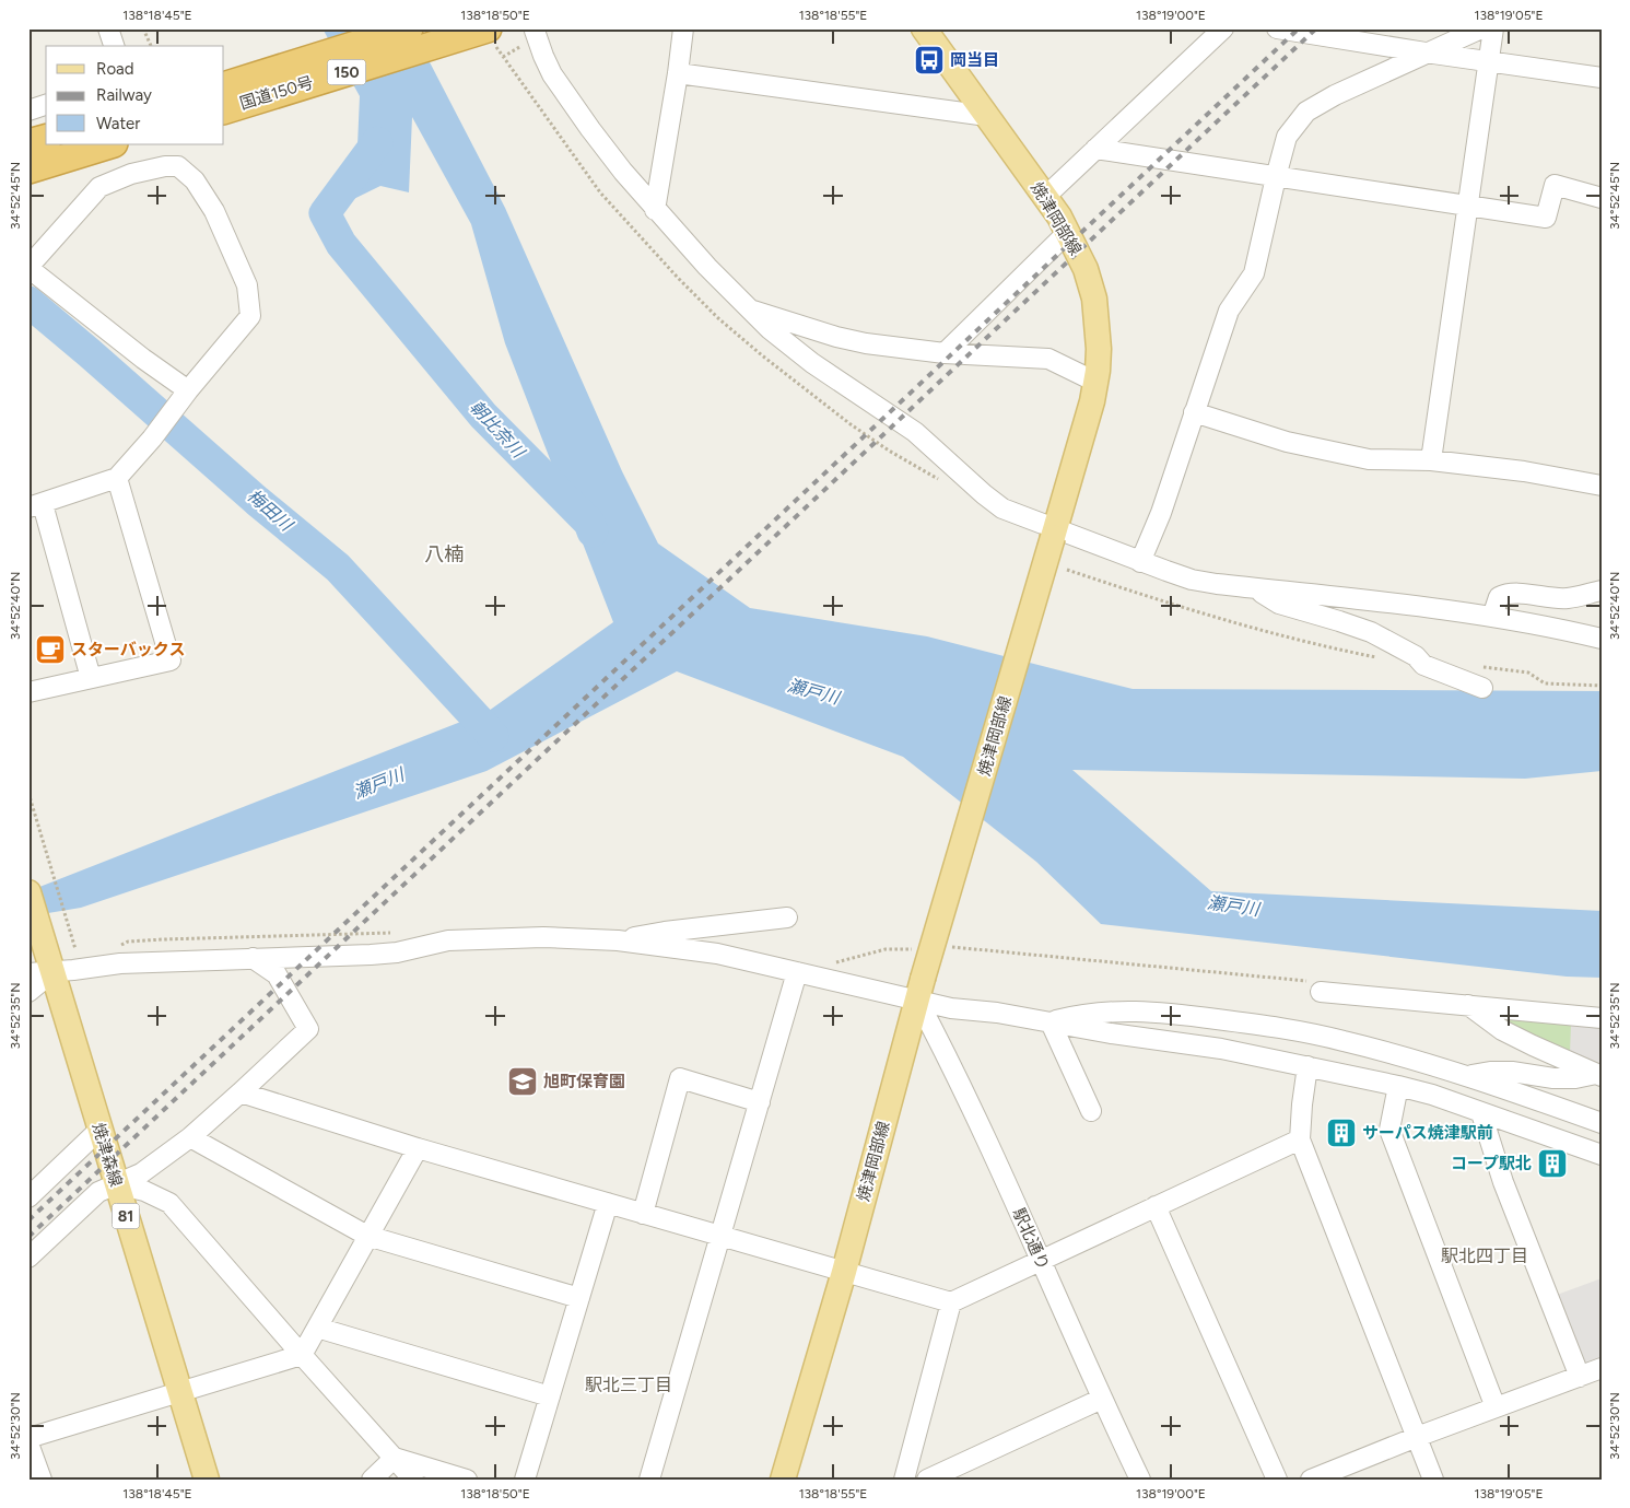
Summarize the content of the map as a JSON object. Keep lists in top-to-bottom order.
{
  "streets": {
    "highway": ["150", "国道150号"],
    "main road": ["焼津岡部線", "焼津森線", "81"],
    "street": ["駅北通り"]
  },
  "crossings": [
    ["焼津岡部線", "駅北通り"]
  ],
  "districts": ["八楠", "駅北四丁目", "駅北三丁目"],
  "water": ["朝比奈川", "梅田川", "瀬戸川"],
  "places": {
    "bus stop": ["岡当目"],
    "cafe": ["スターバックス"],
    "school or university": ["旭町保育園"],
    "building": ["サーパス焼津駅前", "コープ駅北"]
  },
  "legend": ["Road", "Railway", "Water"],
  "coordinates": [
    "138°18'45\"E",
    "138°18'50\"E",
    "138°18'55\"E",
    "138°19'00\"E",
    "138°19'05\"E",
    "34°52'45\"N",
    "34°52'40\"N",
    "34°52'35\"N",
    "34°52'30\"N"
  ]
}
